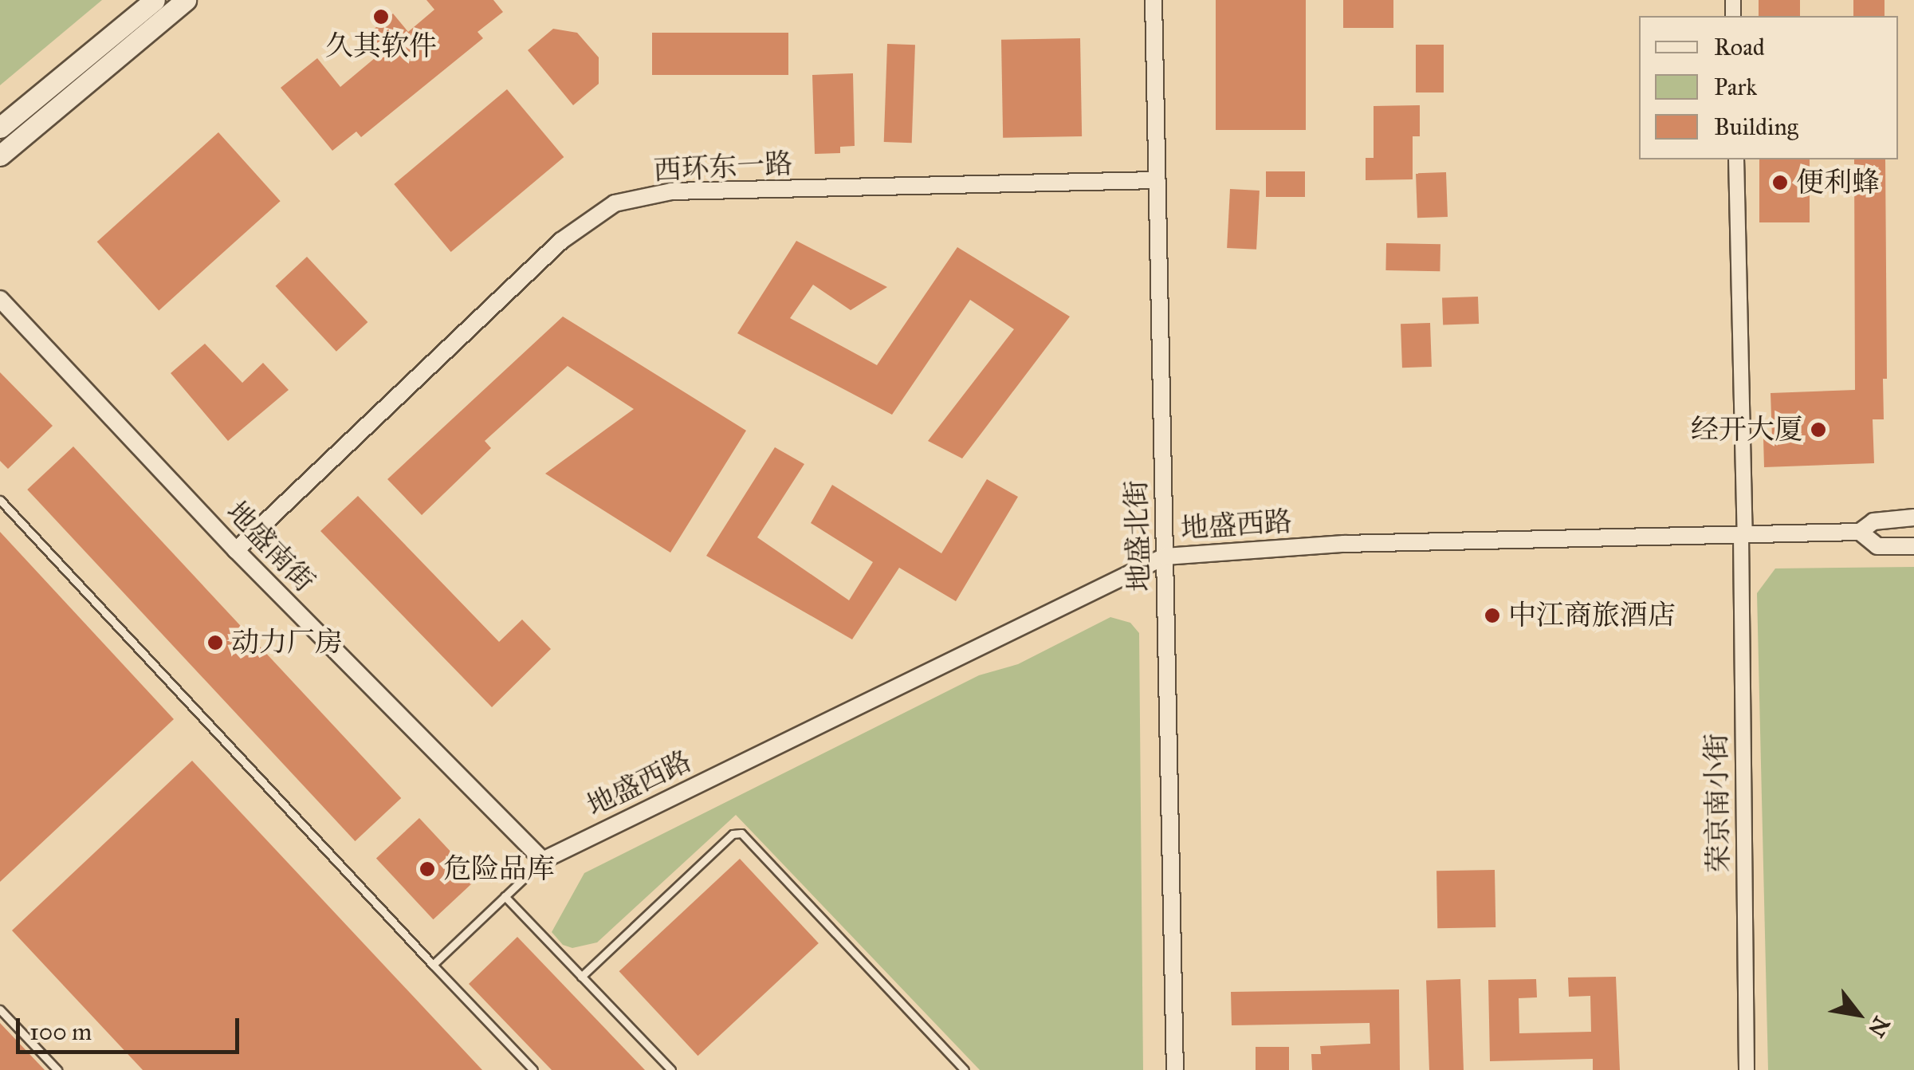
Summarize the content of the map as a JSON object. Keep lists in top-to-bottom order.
{
  "streets": {
    "street": [
      "西环东一路",
      "地盛西路",
      "地盛北街",
      "地盛南街",
      "荣京南小街"
    ]
  },
  "crossings": [
    ["西环东一路", "地盛北街"],
    ["西环东一路", "地盛南街"],
    ["地盛西路", "地盛北街"],
    ["地盛西路", "地盛南街"],
    ["地盛西路", "荣京南小街"]
  ],
  "places": [
    "久其软件",
    "便利蜂",
    "经开大厦",
    "中江商旅酒店",
    "动力厂房",
    "危险品库"
  ],
  "legend": ["Road", "Park", "Building"],
  "scale_bar": "100 m",
  "north": "bottom right"
}
